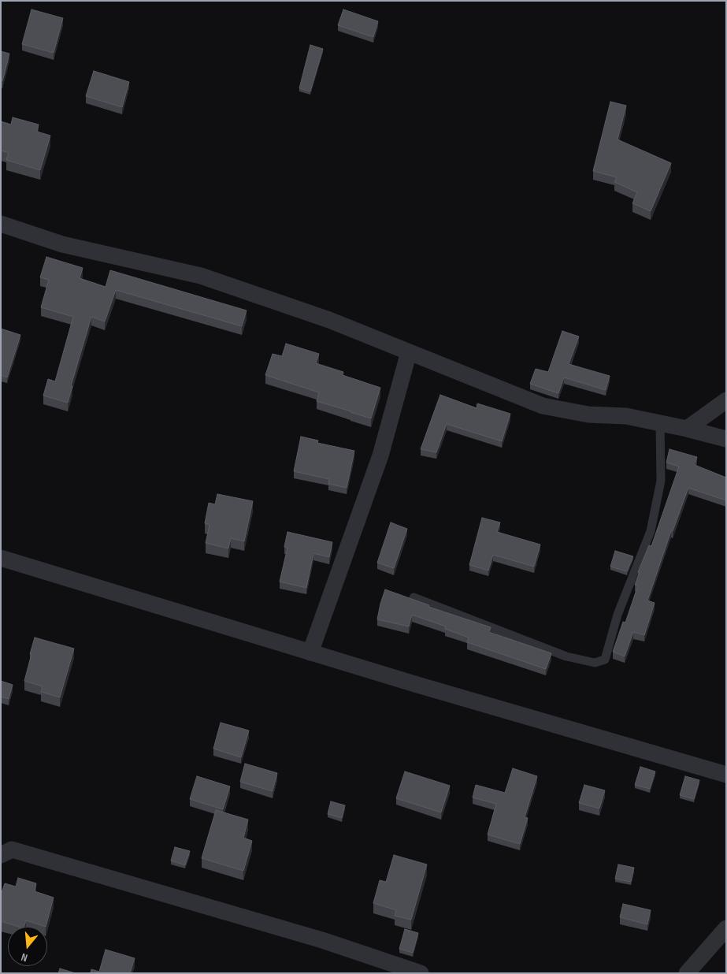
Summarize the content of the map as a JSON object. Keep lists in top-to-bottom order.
{
  "north": "bottom"
}
